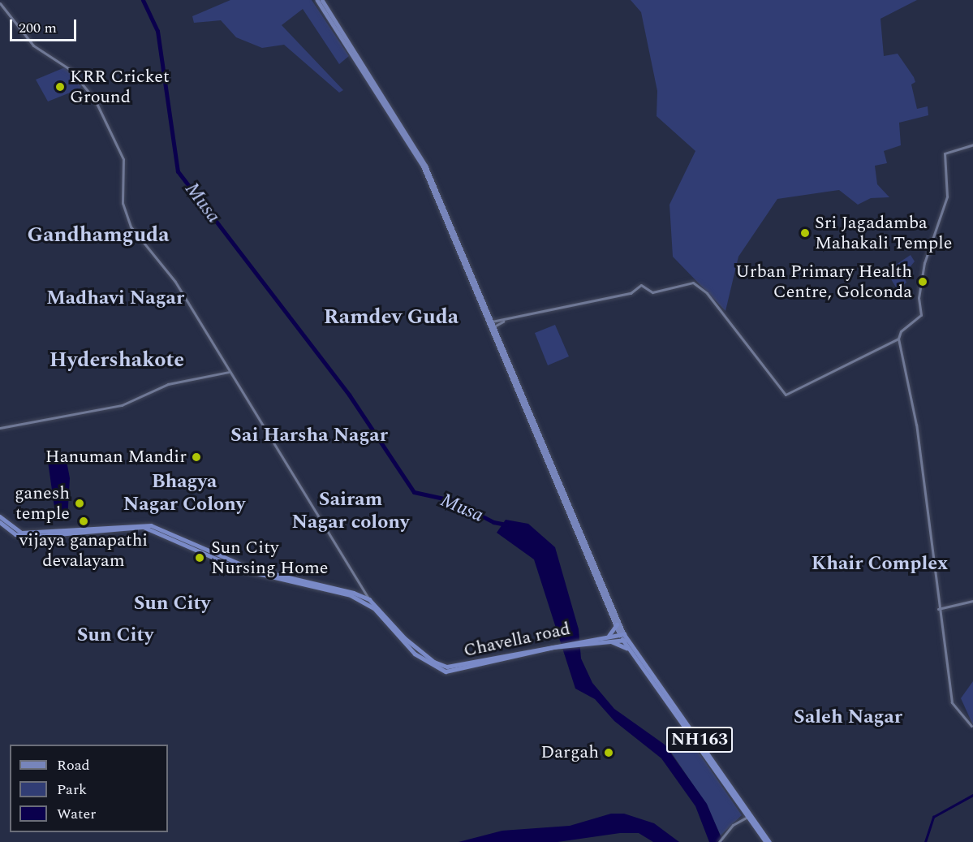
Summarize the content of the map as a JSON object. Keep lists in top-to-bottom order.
{
  "streets": {
    "highway": ["Chavella road", "NH163"]
  },
  "crossings": [
    ["Chavella road", "NH163"]
  ],
  "districts": [
    "Gandhamguda",
    "Madhavi Nagar",
    "Ramdev Guda",
    "Hydershakote",
    "Sai Harsha Nagar",
    "Bhagya Nagar Colony",
    "Sairam Nagar colony",
    "Khair Complex",
    "Sun City",
    "Sun City",
    "Saleh Nagar"
  ],
  "water": ["Musa"],
  "places": [
    "KRR Cricket Ground",
    "Sri Jagadamba Mahakali Temple",
    "Urban Primary Health Centre, Golconda",
    "Hanuman Mandir",
    "ganesh temple",
    "vijaya ganapathi devalayam",
    "Sun City Nursing Home",
    "Dargah"
  ],
  "legend": ["Road", "Park", "Water"],
  "scale_bar": "200 m"
}
